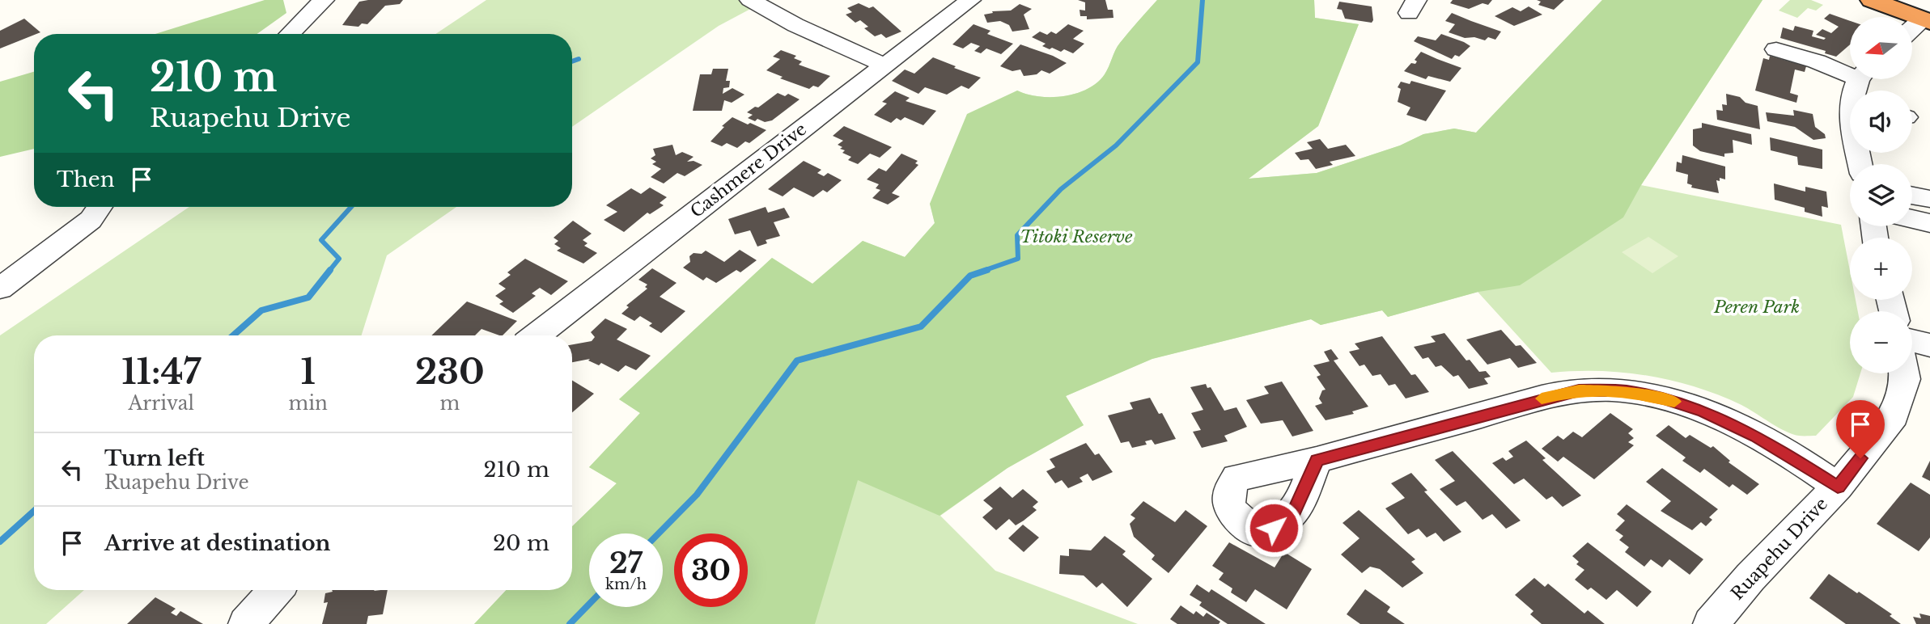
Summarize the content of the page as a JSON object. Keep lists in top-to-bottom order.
{
  "streets": {
    "street": ["Cashmere Drive", "Ruapehu Drive"]
  },
  "parks": ["Titoki Reserve", "Peren Park"],
  "north": "left",
  "page": {
    "map_buttons": ["+", "−"],
    "turn": ["210 m", "Ruapehu Drive"],
    "then": "Then",
    "eta": [
      "11:47",
      "Arrival",
      "1",
      "min",
      "230",
      "m"
    ],
    "list": [
      {
        "name": "Turn left",
        "note": "Ruapehu Drive",
        "value": "210 m"
      },
      {
        "name": "Arrive at destination",
        "value": "20 m"
      }
    ],
    "speed": "27 km/h",
    "limit": "30"
  }
}
